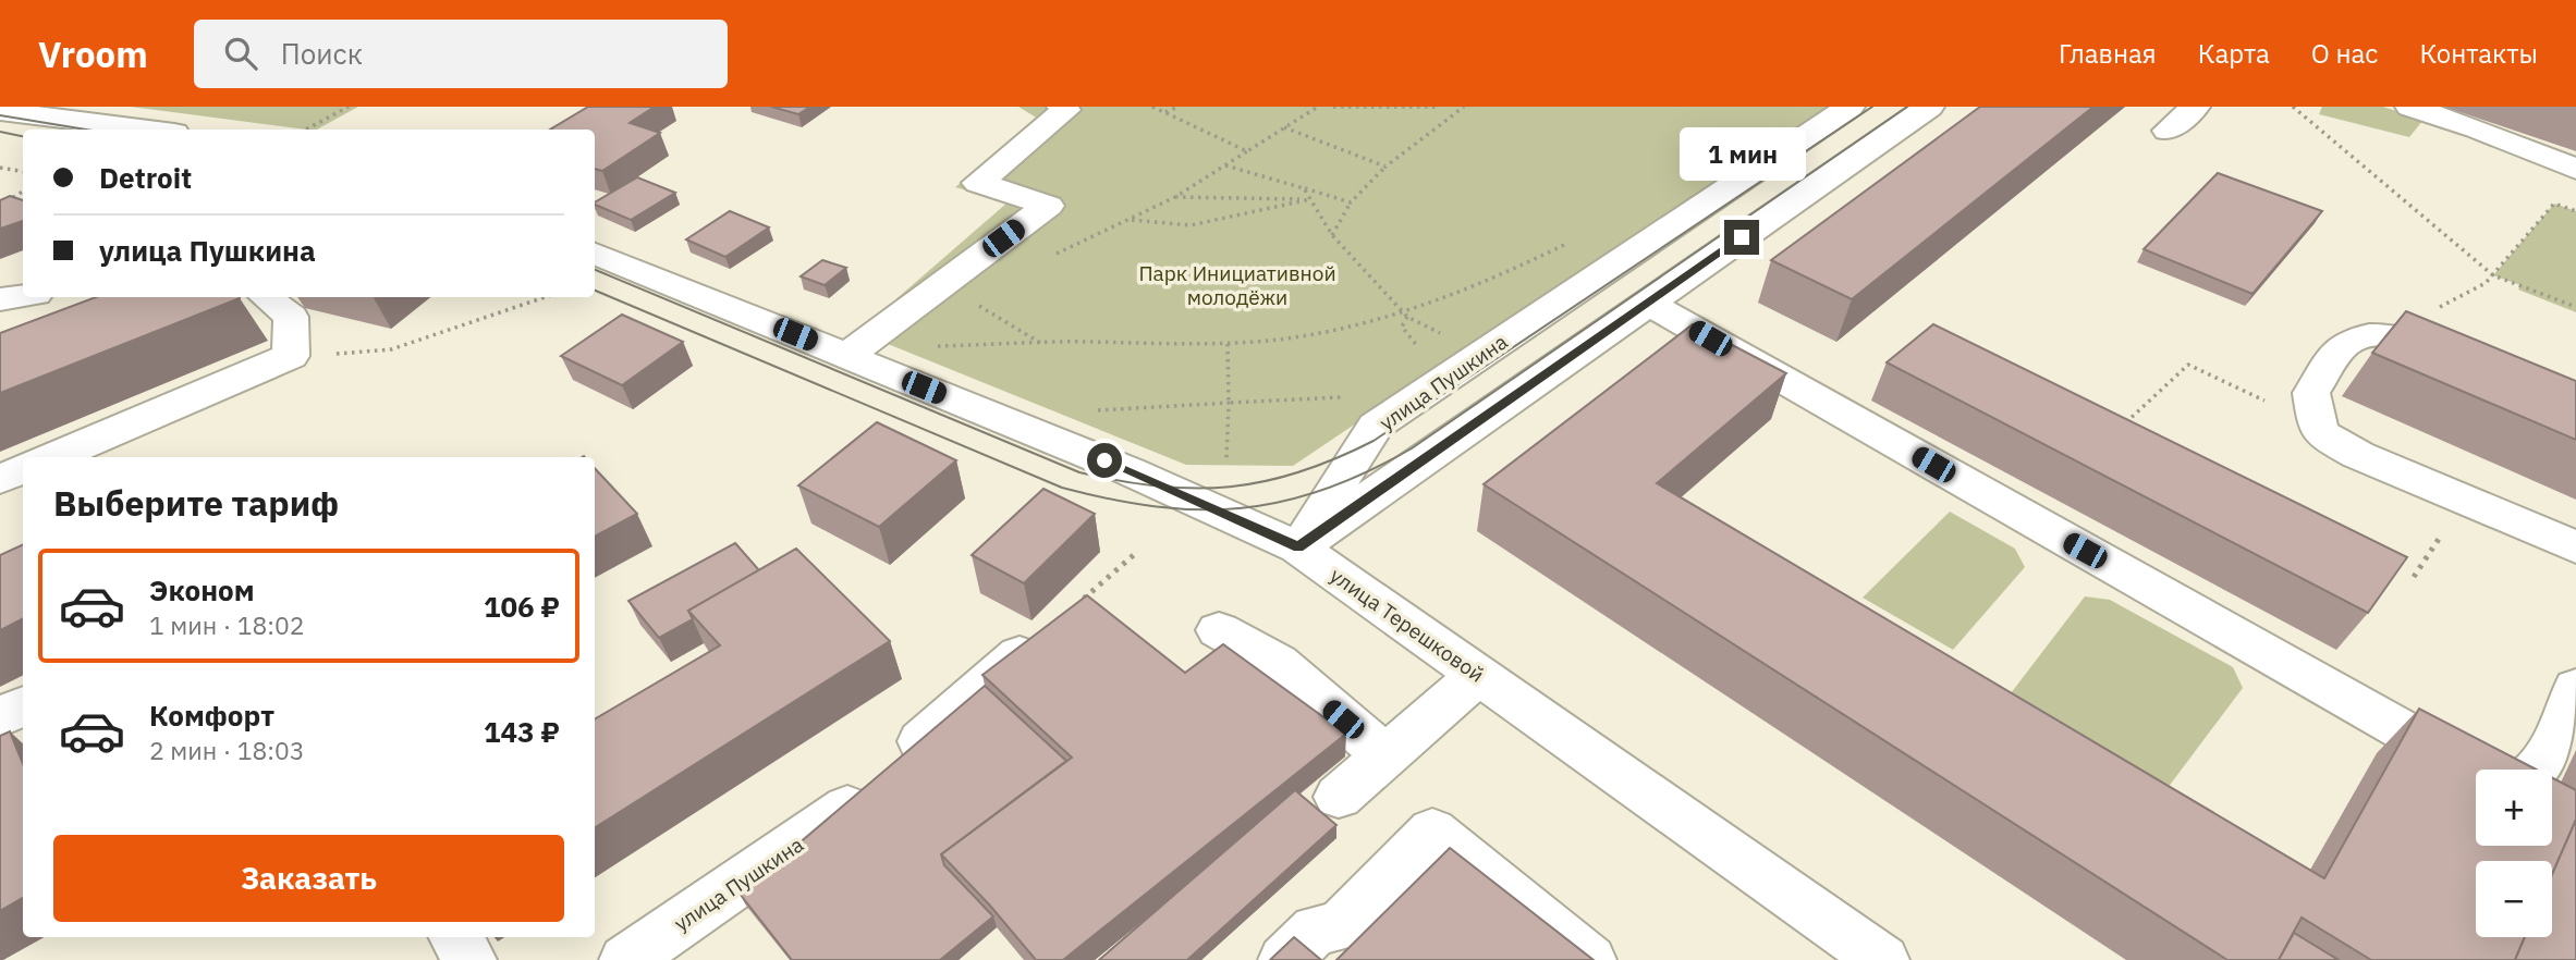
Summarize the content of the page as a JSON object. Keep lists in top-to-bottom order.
{
  "streets": {
    "street": ["улица Пушкина", "улица Терешковой"]
  },
  "crossings": [
    ["улица Пушкина", "улица Терешковой"]
  ],
  "parks": ["Парк Инициативной молодёжи"],
  "page": {
    "header": "Vroom",
    "search": "Поиск",
    "nav": [
      "Главная",
      "Карта",
      "О нас",
      "Контакты"
    ],
    "bubble": "1 мин",
    "banner": ["Detroit", "улица Пушкина"],
    "heading": "Выберите тариф",
    "list": [
      {
        "name": "Эконом",
        "note": "1 мин · 18:02",
        "value": "106 ₽"
      },
      {
        "name": "Комфорт",
        "note": "2 мин · 18:03",
        "value": "143 ₽"
      }
    ],
    "map_buttons": ["+", "−"],
    "buttons": "Заказать"
  }
}
